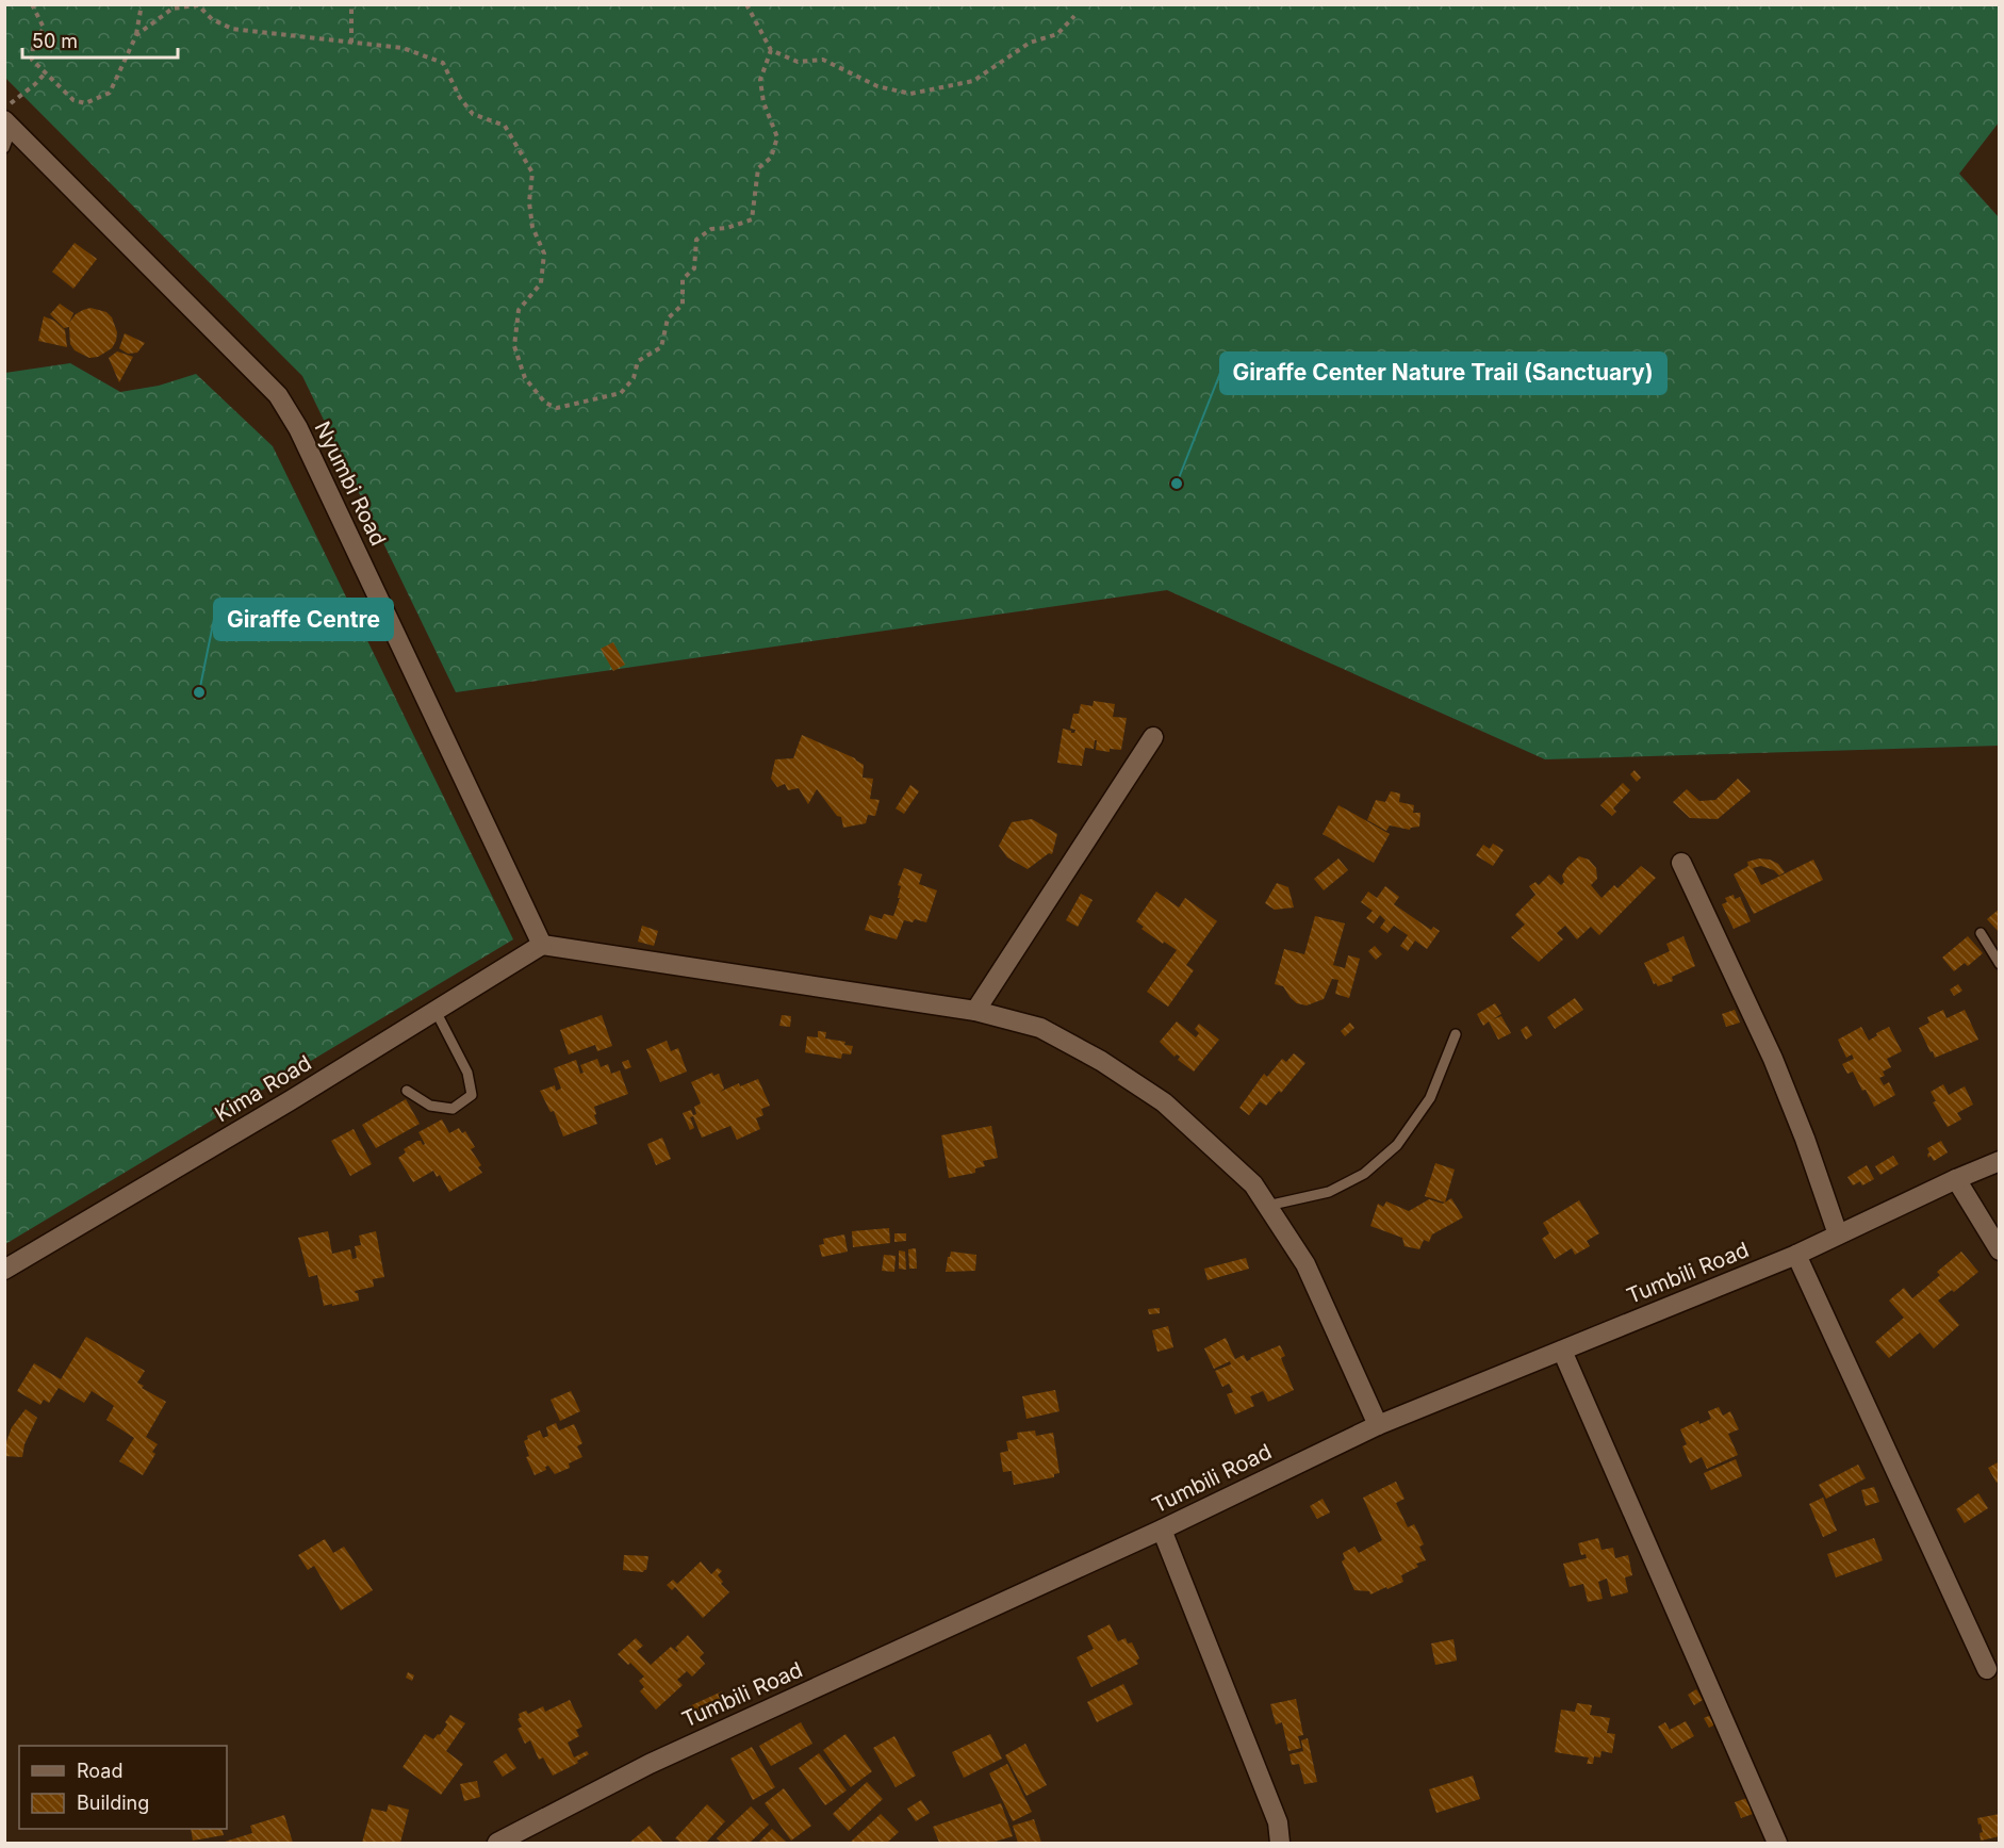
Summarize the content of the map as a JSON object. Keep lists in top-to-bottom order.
{
  "streets": {
    "street": ["Nyumbi Road", "Kima Road", "Tumbili Road"]
  },
  "crossings": [
    ["Nyumbi Road", "Kima Road"]
  ],
  "places": ["Giraffe Center Nature Trail (Sanctuary)", "Giraffe Centre"],
  "legend": ["Road", "Building"],
  "scale_bar": "50 m"
}
